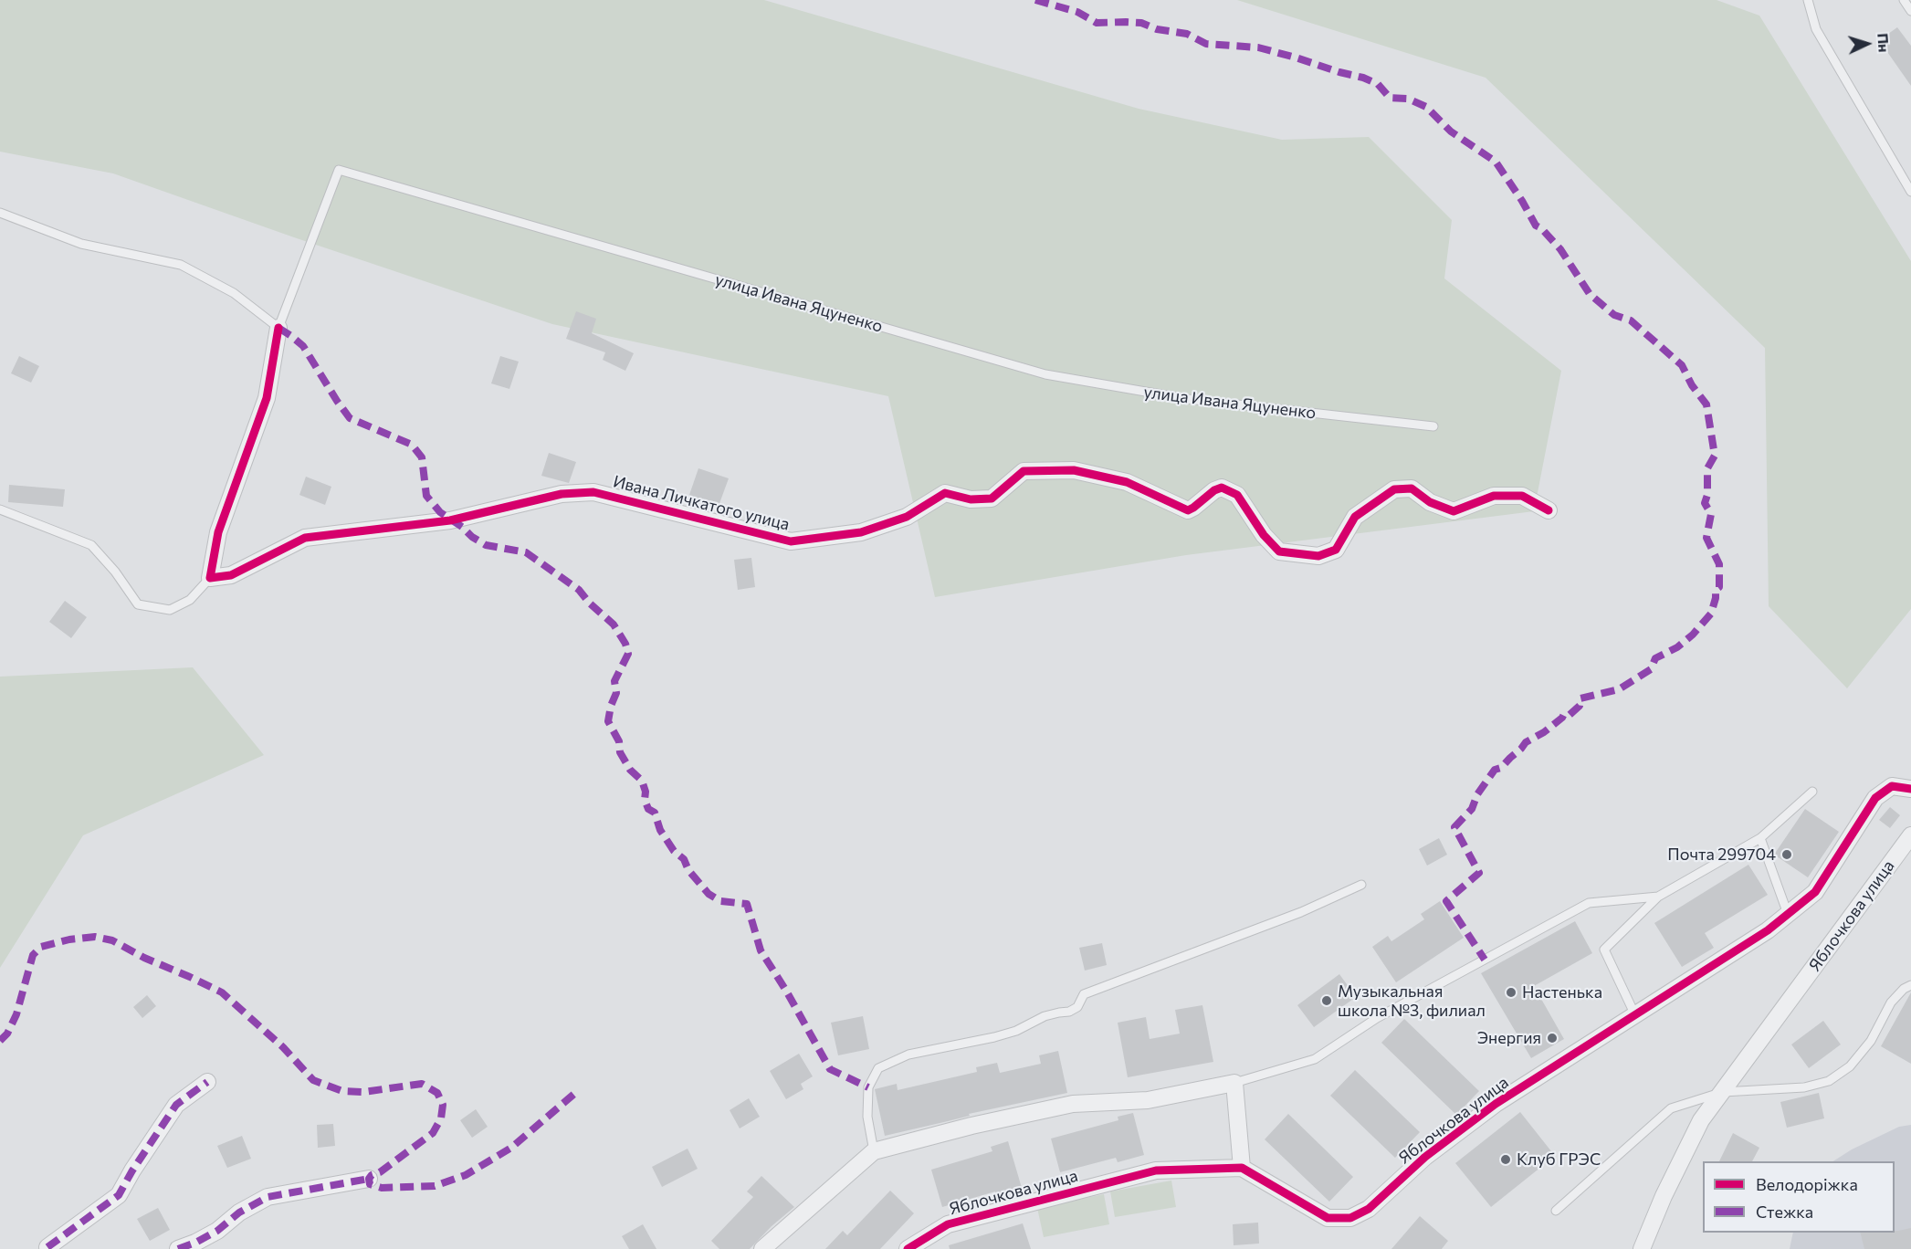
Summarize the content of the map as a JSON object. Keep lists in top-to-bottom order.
{
  "streets": {
    "street": ["Ивана Личкатого улица", "Яблочкова улица"],
    "lane": ["улица Ивана Яцуненко"]
  },
  "places": [
    "Почта 299704",
    "Настенька",
    "Музыкальная школа №3, филиал",
    "Энергия",
    "Клуб ГРЭС"
  ],
  "legend": ["Велодоріжка", "Стежка"],
  "north": "right"
}
